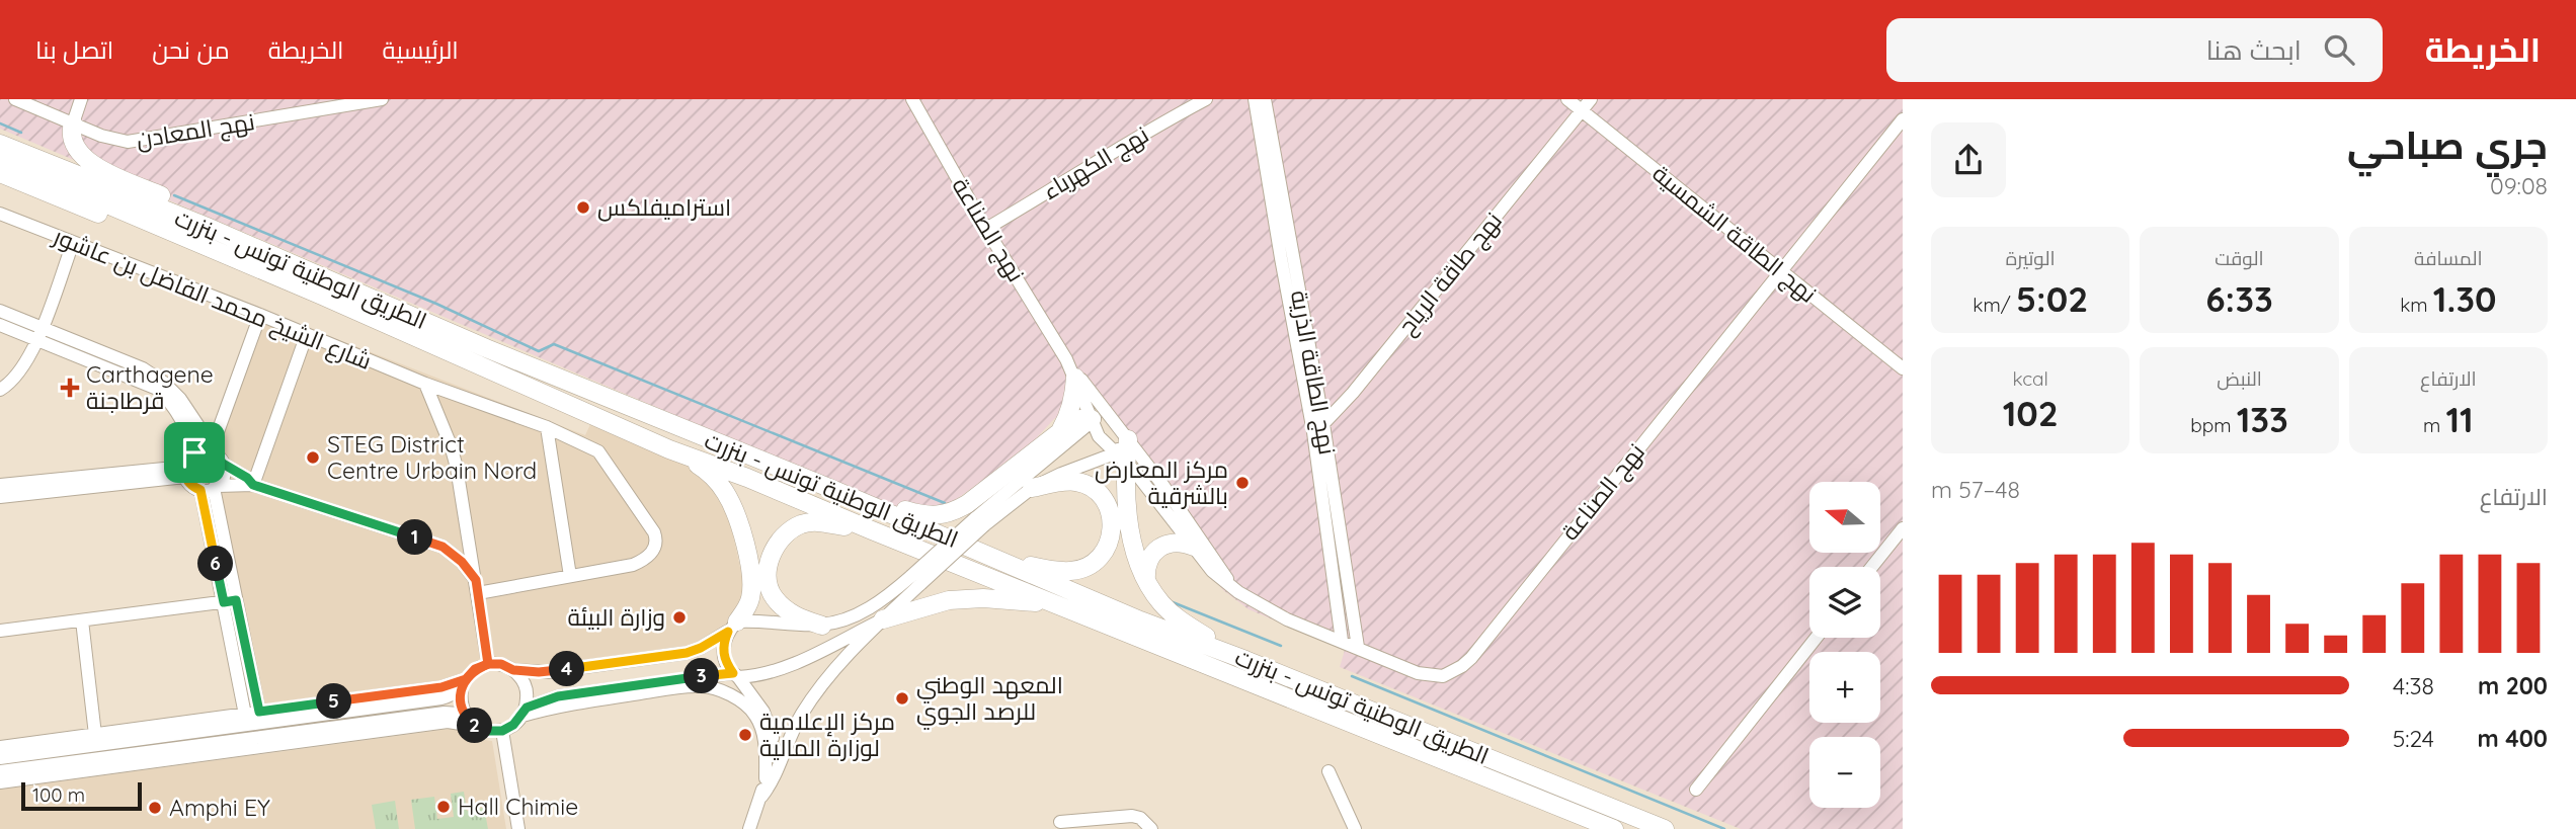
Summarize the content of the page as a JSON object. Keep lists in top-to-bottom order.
{
  "streets": {
    "highway": ["الطريق الوطنية تونس - بنزرت"],
    "street": [
      "نهج المعادن",
      "نهج الكهرباء",
      "نهج الصناعة",
      "نهج الطاقة الشمسية",
      "نهج طاقة الرياح",
      "شارع الشيخ محمد الفاضل بن عاشور",
      "نهج الطاقة الذرية"
    ]
  },
  "crossings": [
    ["نهج الكهرباء", "نهج الصناعة"],
    ["نهج الصناعة", "نهج الطاقة الشمسية"],
    ["نهج الصناعة", "نهج الطاقة الذرية"],
    ["نهج الطاقة الشمسية", "نهج طاقة الرياح"],
    ["نهج طاقة الرياح", "نهج الطاقة الذرية"]
  ],
  "places": {
    "other": [
      "استراميفلكس",
      "STEG District Centre Urbain Nord",
      "مركز المعارض بالشرقية",
      "وزارة البيئة",
      "المعهد الوطني للرصد الجوي",
      "مركز الإعلامية لوزارة المالية",
      "Hall Chimie",
      "Amphi EY"
    ],
    "health": ["Carthagene قرطاجنة"]
  },
  "scale_bar": "100 m",
  "north": "left",
  "page": {
    "header": "الخريطة",
    "search": "ابحث هنا",
    "nav": [
      "الرئيسية",
      "الخريطة",
      "من نحن",
      "اتصل بنا"
    ],
    "heading": ["جري صباحي", "09:08"],
    "stats": [
      ["المسافة", "1.30 km"],
      ["الوقت", "6:33"],
      ["الوتيرة", "5:02 /km"],
      ["الارتفاع", "11 m"],
      ["النبض", "133 bpm"],
      ["kcal", "102"]
    ],
    "chart": ["الارتفاع", "48–57 m"],
    "map_buttons": ["+", "−"],
    "pins": [
      "1",
      "6",
      "4",
      "3",
      "5",
      "2"
    ],
    "list": [
      {
        "name": "200 m",
        "note": "4:38"
      },
      {
        "name": "400 m",
        "note": "5:24"
      }
    ],
    "scale": "100 m"
  }
}
